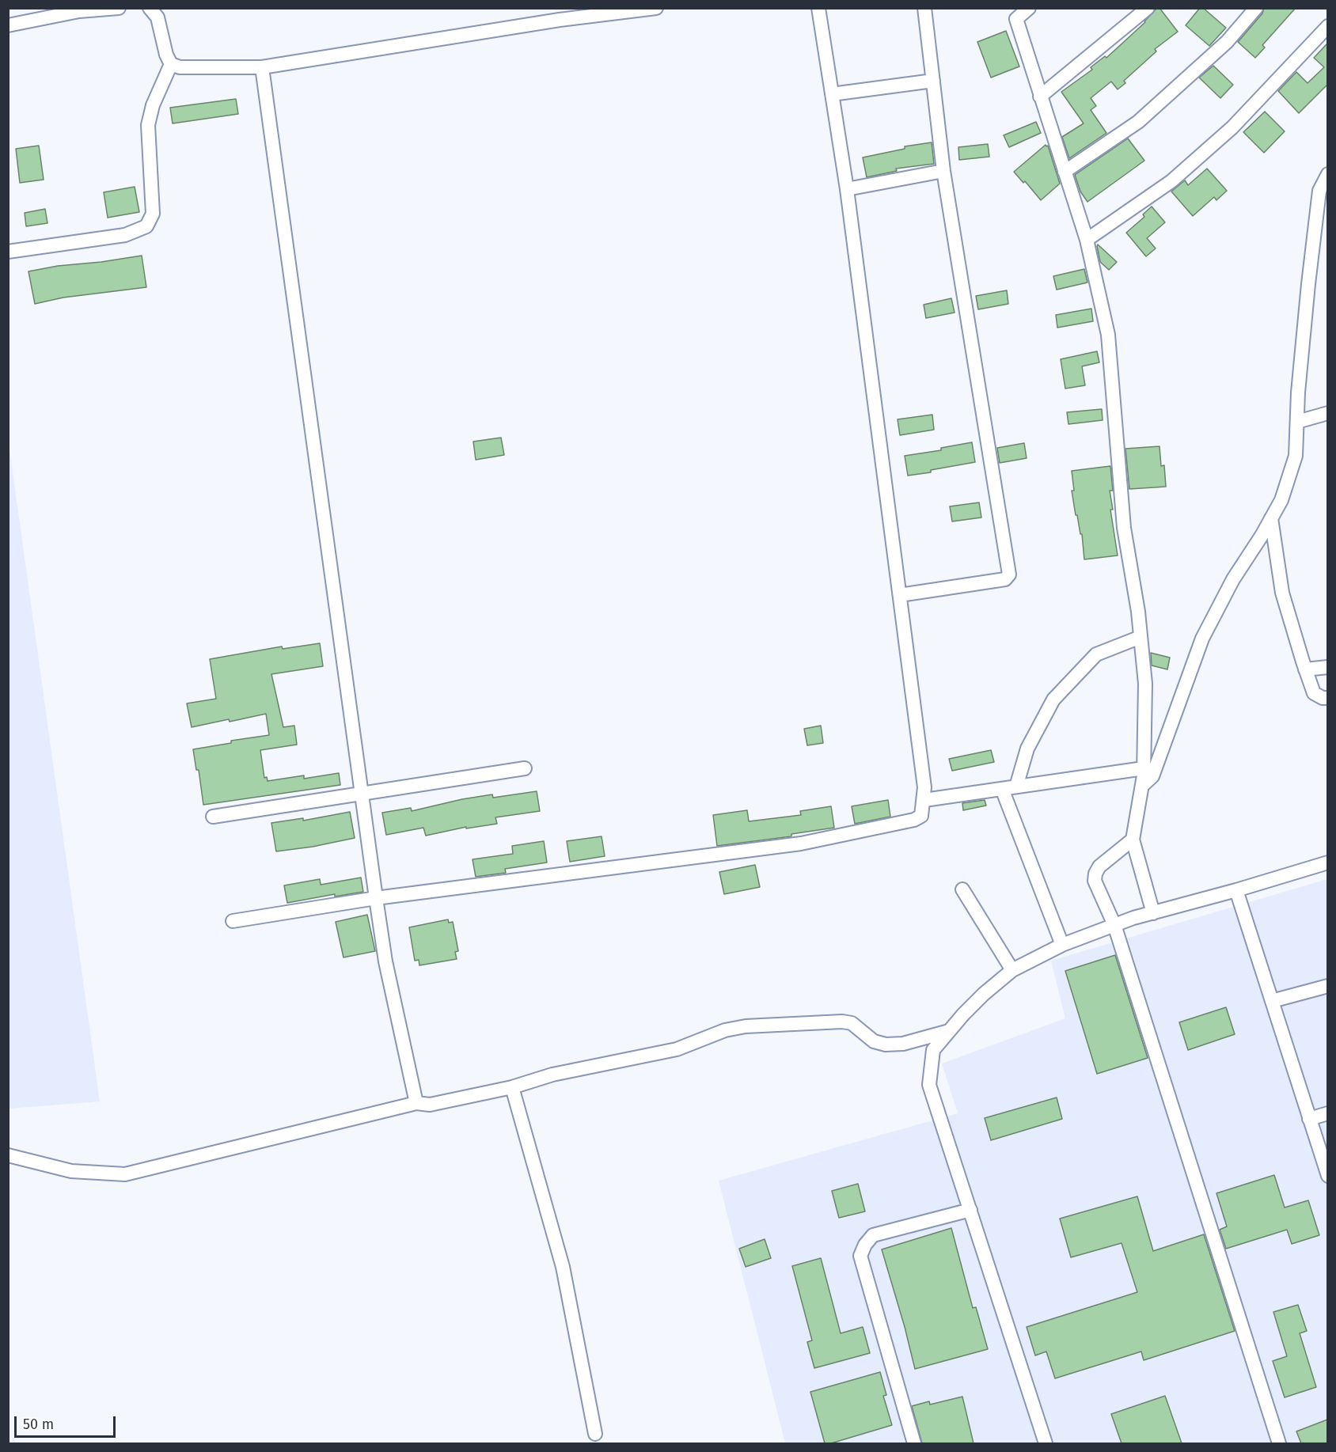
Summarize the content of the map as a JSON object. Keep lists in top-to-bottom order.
{
  "scale_bar": "50 m"
}
